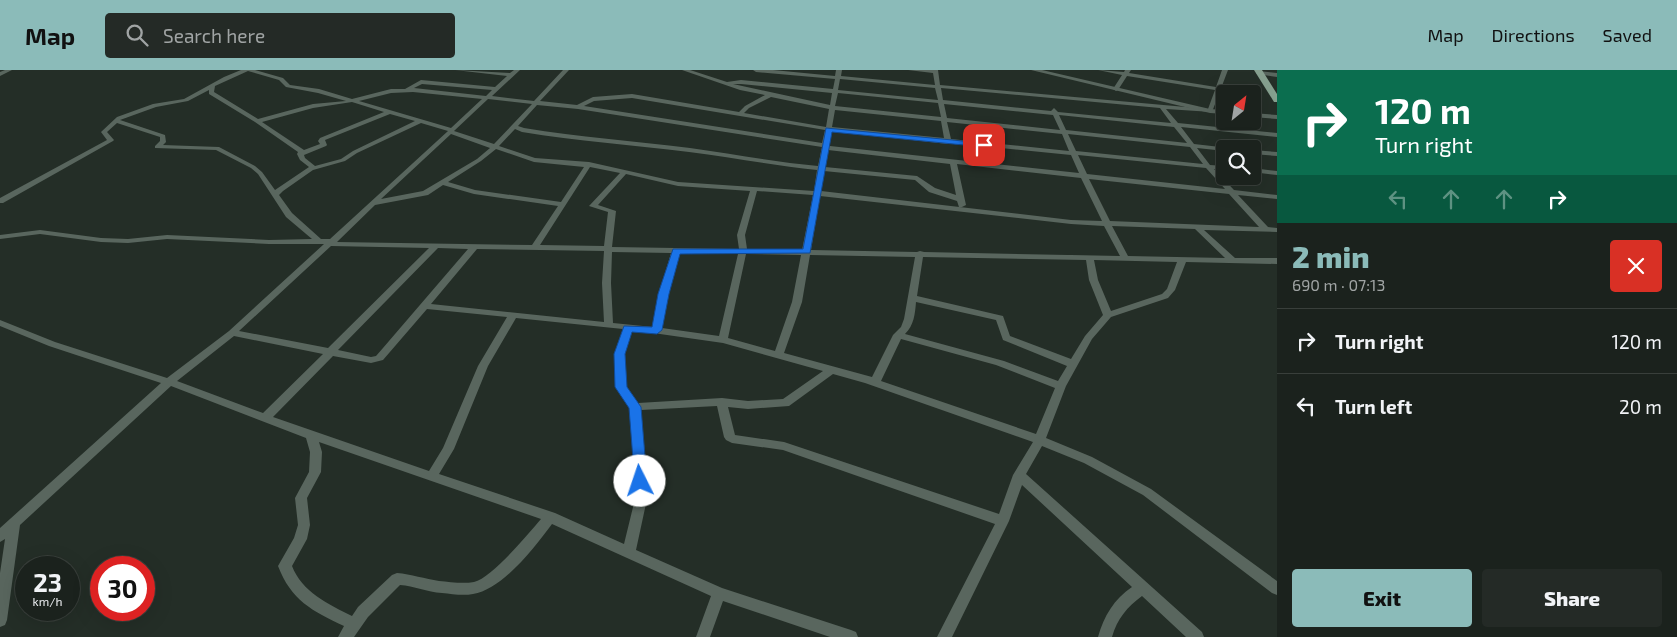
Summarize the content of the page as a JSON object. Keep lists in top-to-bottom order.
{
  "north": "top right",
  "page": {
    "header": "Map",
    "search": "Search here",
    "nav": ["Map", "Directions", "Saved"],
    "turn": ["120 m", "Turn right"],
    "heading": ["2 min", "690 m · 07:13"],
    "list": [
      {
        "name": "Turn right",
        "value": "120 m"
      },
      {
        "name": "Turn left",
        "value": "20 m"
      }
    ],
    "speed": "23 km/h",
    "limit": "30",
    "buttons": ["Exit", "Share"]
  }
}
